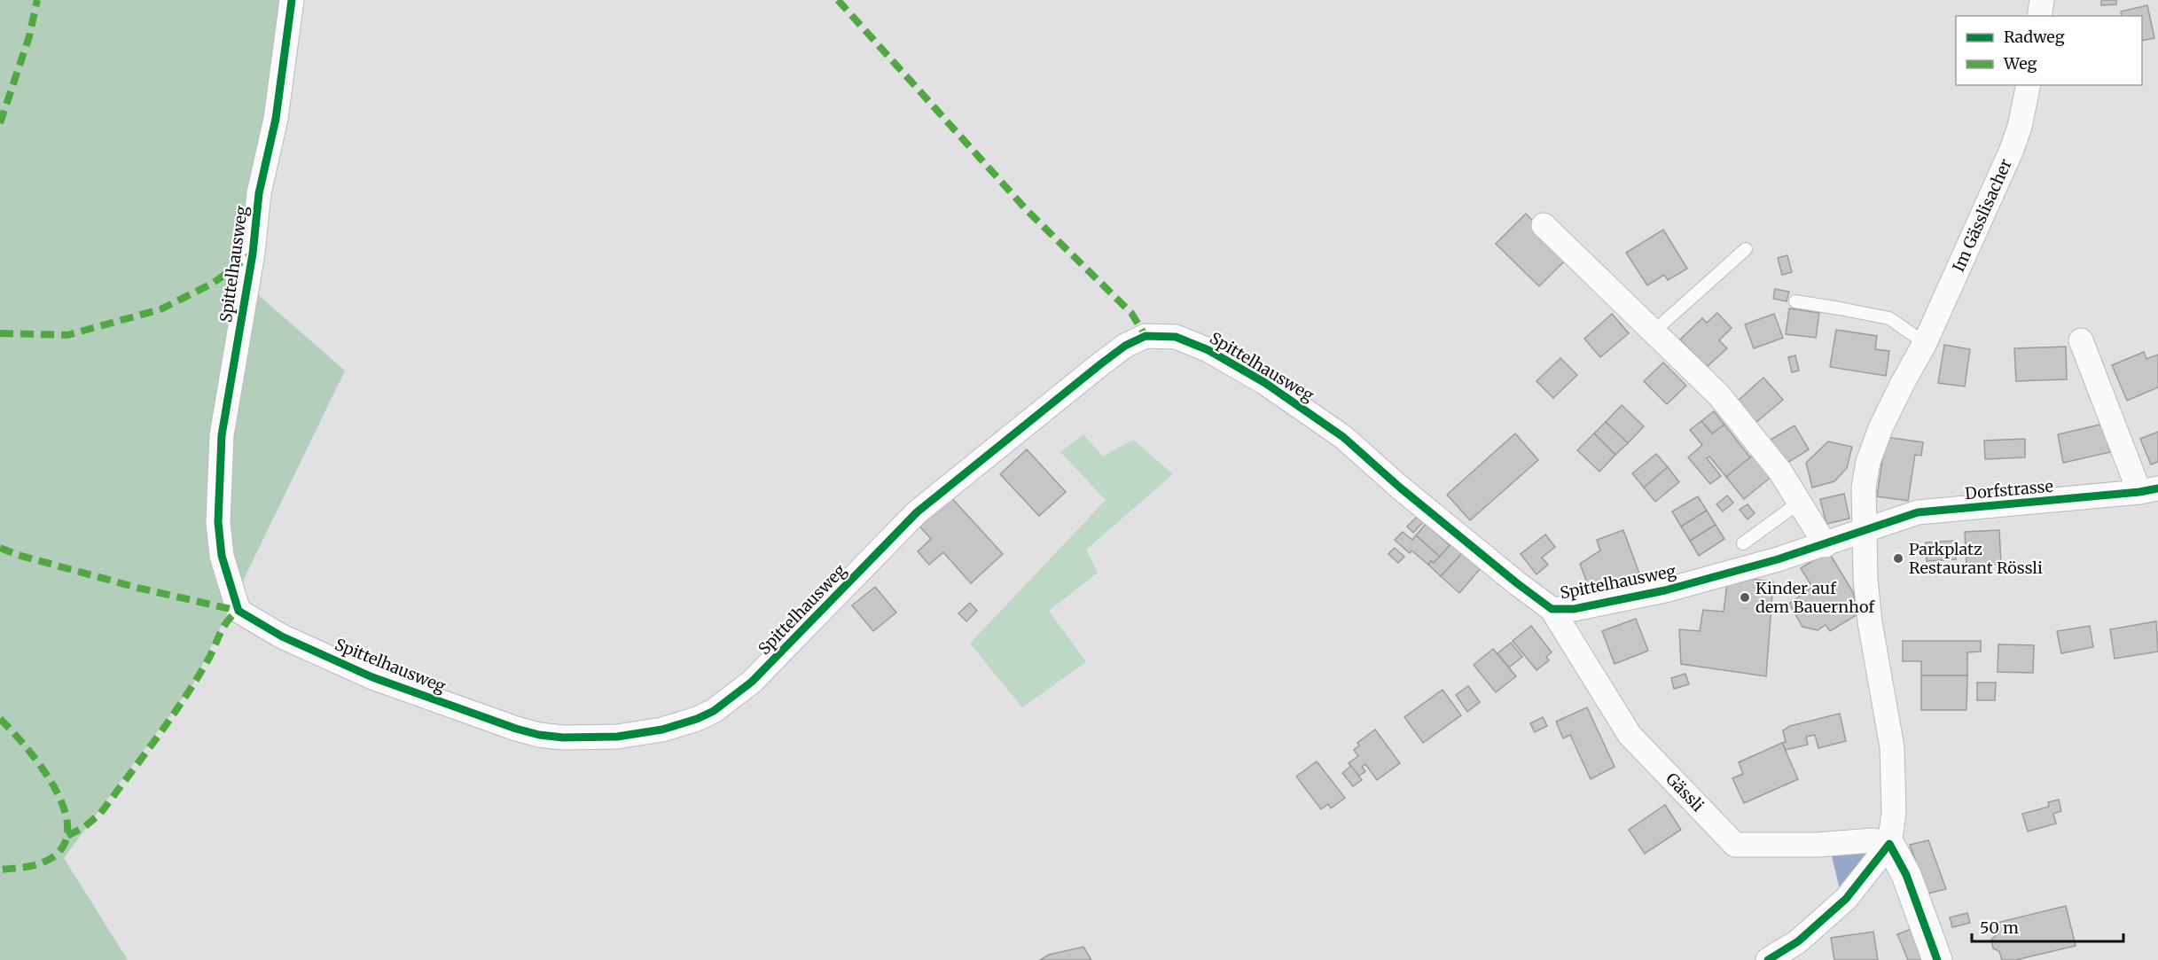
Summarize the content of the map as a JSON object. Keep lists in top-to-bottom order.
{
  "streets": {
    "street": [
      "Im Gässlisacher",
      "Spittelhausweg",
      "Dorfstrasse",
      "Gässli"
    ]
  },
  "crossings": [
    ["Im Gässlisacher", "Spittelhausweg"],
    ["Im Gässlisacher", "Dorfstrasse"],
    ["Spittelhausweg", "Dorfstrasse"],
    ["Spittelhausweg", "Gässli"]
  ],
  "places": ["Parkplatz Restaurant Rössli", "Kinder auf dem Bauernhof"],
  "legend": ["Radweg", "Weg"],
  "scale_bar": "50 m"
}
